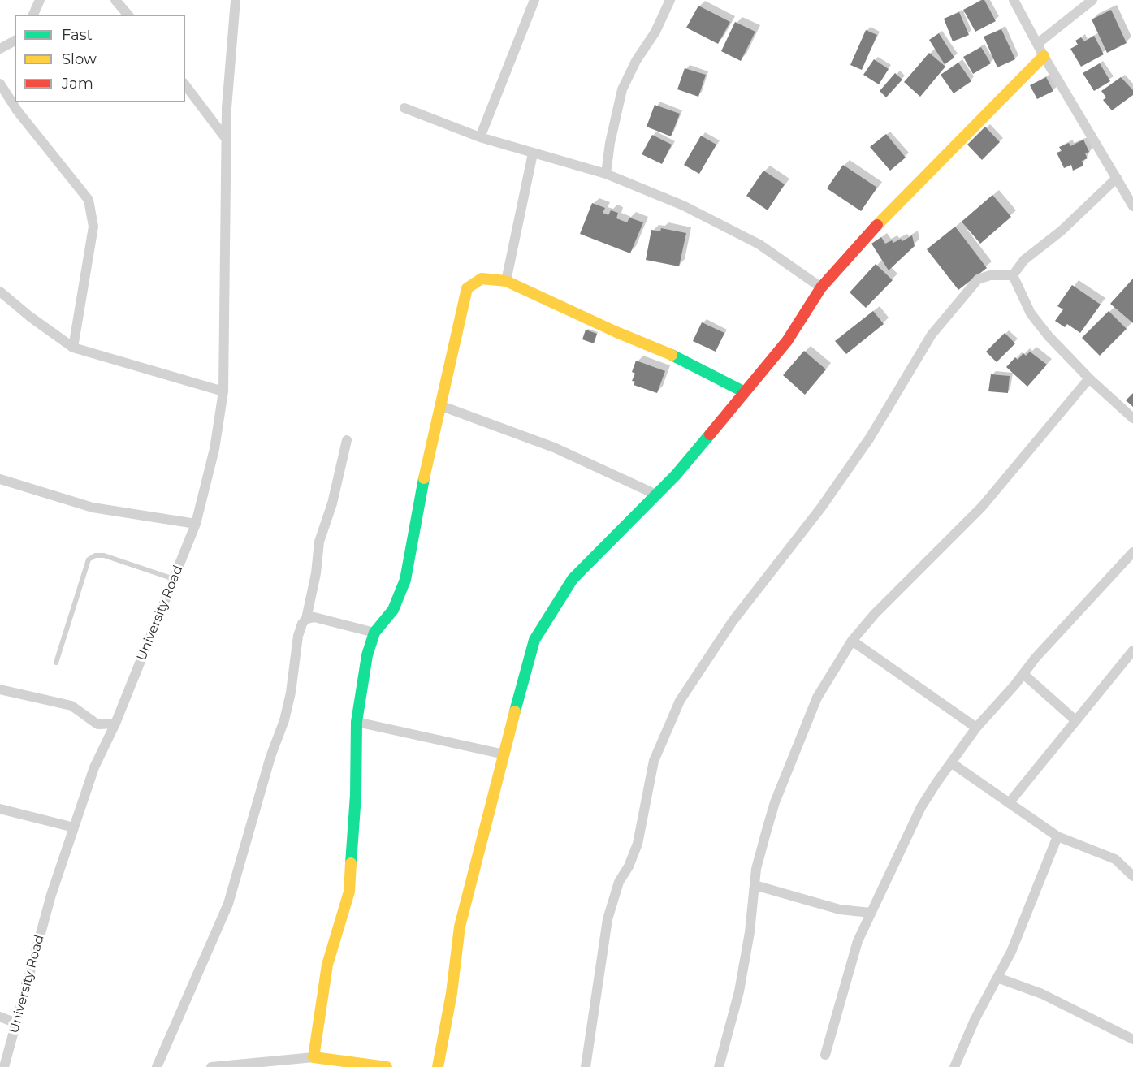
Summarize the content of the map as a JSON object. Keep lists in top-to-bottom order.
{
  "streets": {
    "street": ["University Road"]
  },
  "legend": ["Fast", "Slow", "Jam"]
}
